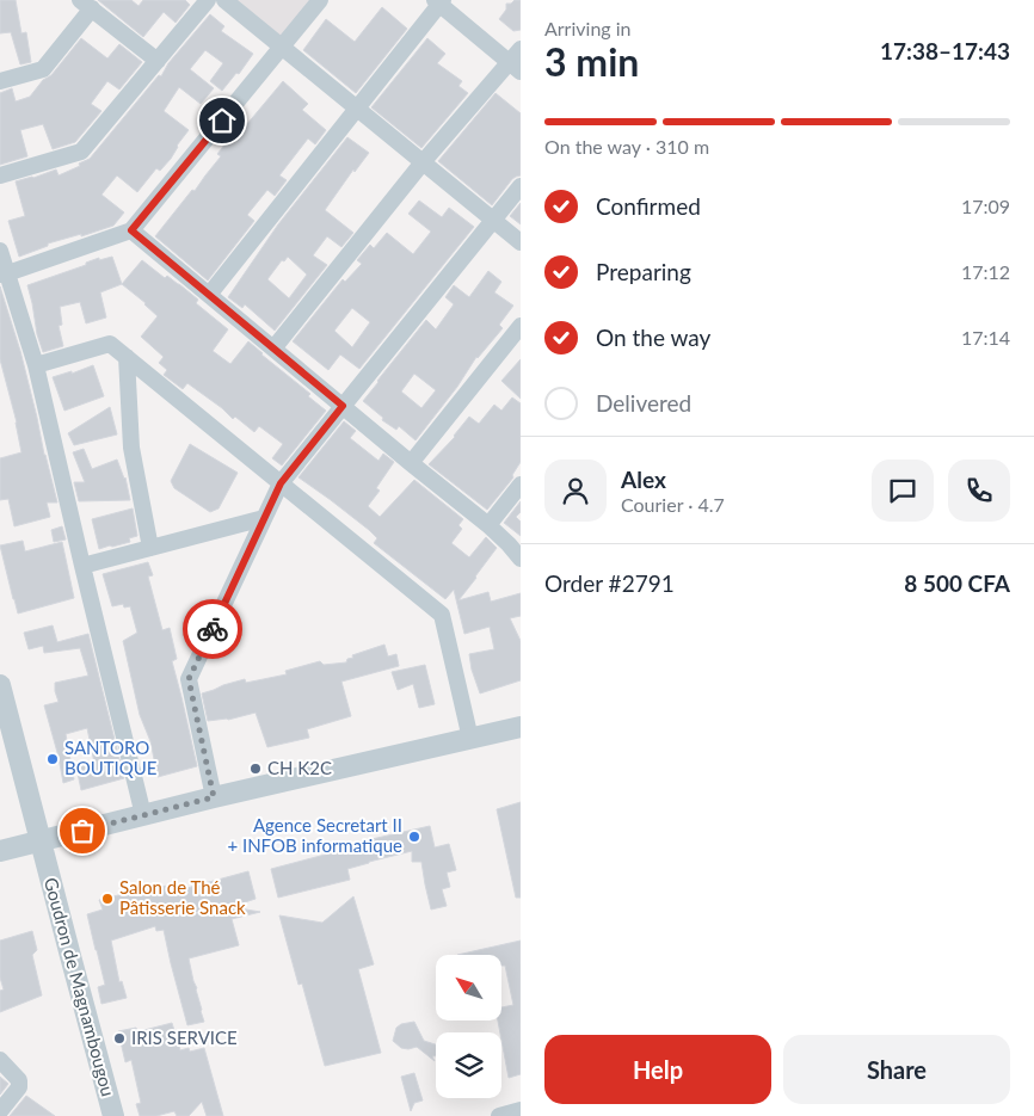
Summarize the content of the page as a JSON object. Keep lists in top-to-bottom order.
{
  "streets": {
    "street": ["Goudron de Magnambougou"]
  },
  "places": [
    "SANTORO BOUTIQUE",
    "CH K2C",
    "Agence Secretart II + INFOB informatique",
    "Salon de Thé Pâtisserie Snack",
    "IRIS SERVICE"
  ],
  "north": "top left",
  "page": {
    "heading": ["3 min", "Arriving in", "17:38–17:43"],
    "panel": [
      "Alex",
      "Courier · 4.7",
      "Order #2791",
      "8 500 CFA"
    ],
    "bar": "On the way · 310 m",
    "list": [
      ["Confirmed", "17:09"],
      ["Preparing", "17:12"],
      ["On the way", "17:14"],
      "Delivered"
    ],
    "buttons": ["Help", "Share"]
  }
}
